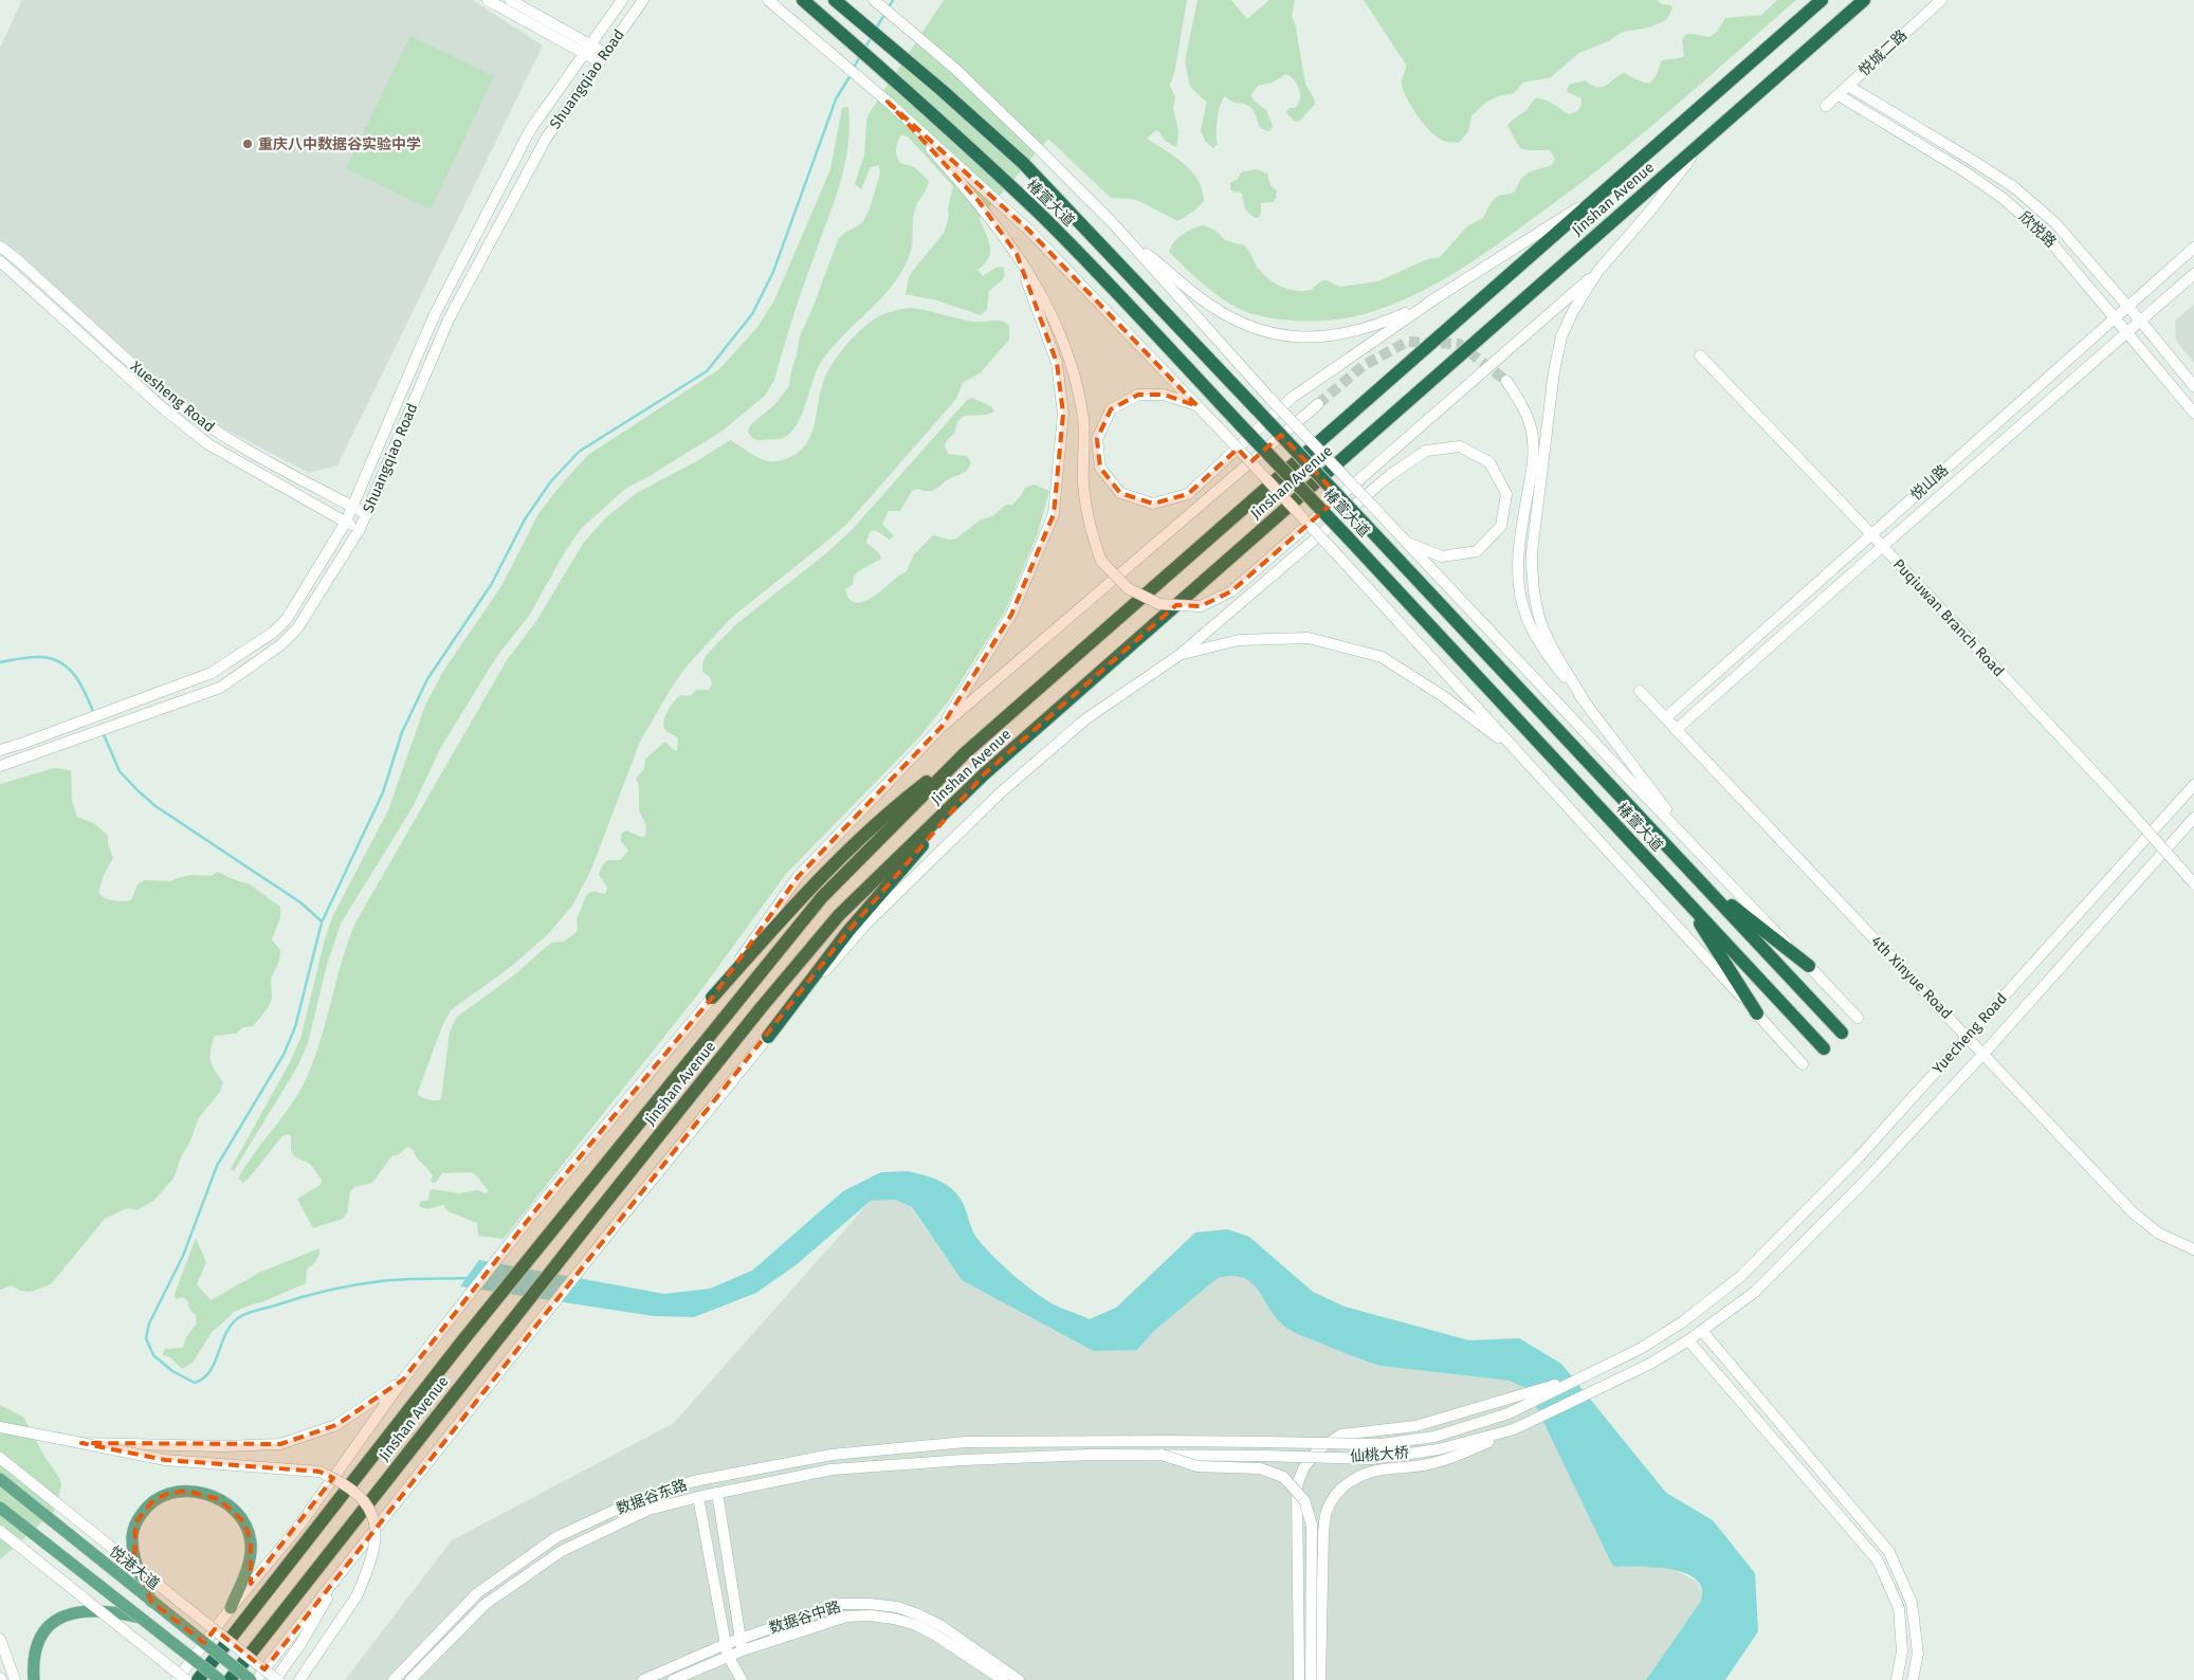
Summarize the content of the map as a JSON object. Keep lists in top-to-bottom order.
{
  "streets": {
    "highway": ["Jinshan Avenue", "椿萱大道"],
    "main road": [
      "悦城二路",
      "Shuangqiao Road",
      "欣悦路",
      "Xuesheng Road",
      "悦山路",
      "Puqiuwan Branch Road",
      "4th Xinyue Road",
      "Yuecheng Road",
      "仙桃大桥",
      "数据谷东路",
      "悦港大道",
      "数据谷中路"
    ]
  },
  "crossings": [
    ["悦城二路", "欣悦路"],
    ["Shuangqiao Road", "Xuesheng Road"],
    ["欣悦路", "悦山路"],
    ["悦山路", "Puqiuwan Branch Road"],
    ["悦山路", "4th Xinyue Road"],
    ["4th Xinyue Road", "Yuecheng Road"],
    ["Yuecheng Road", "仙桃大桥"],
    ["仙桃大桥", "数据谷东路"]
  ],
  "places": ["重庆八中数据谷实验中学"]
}
